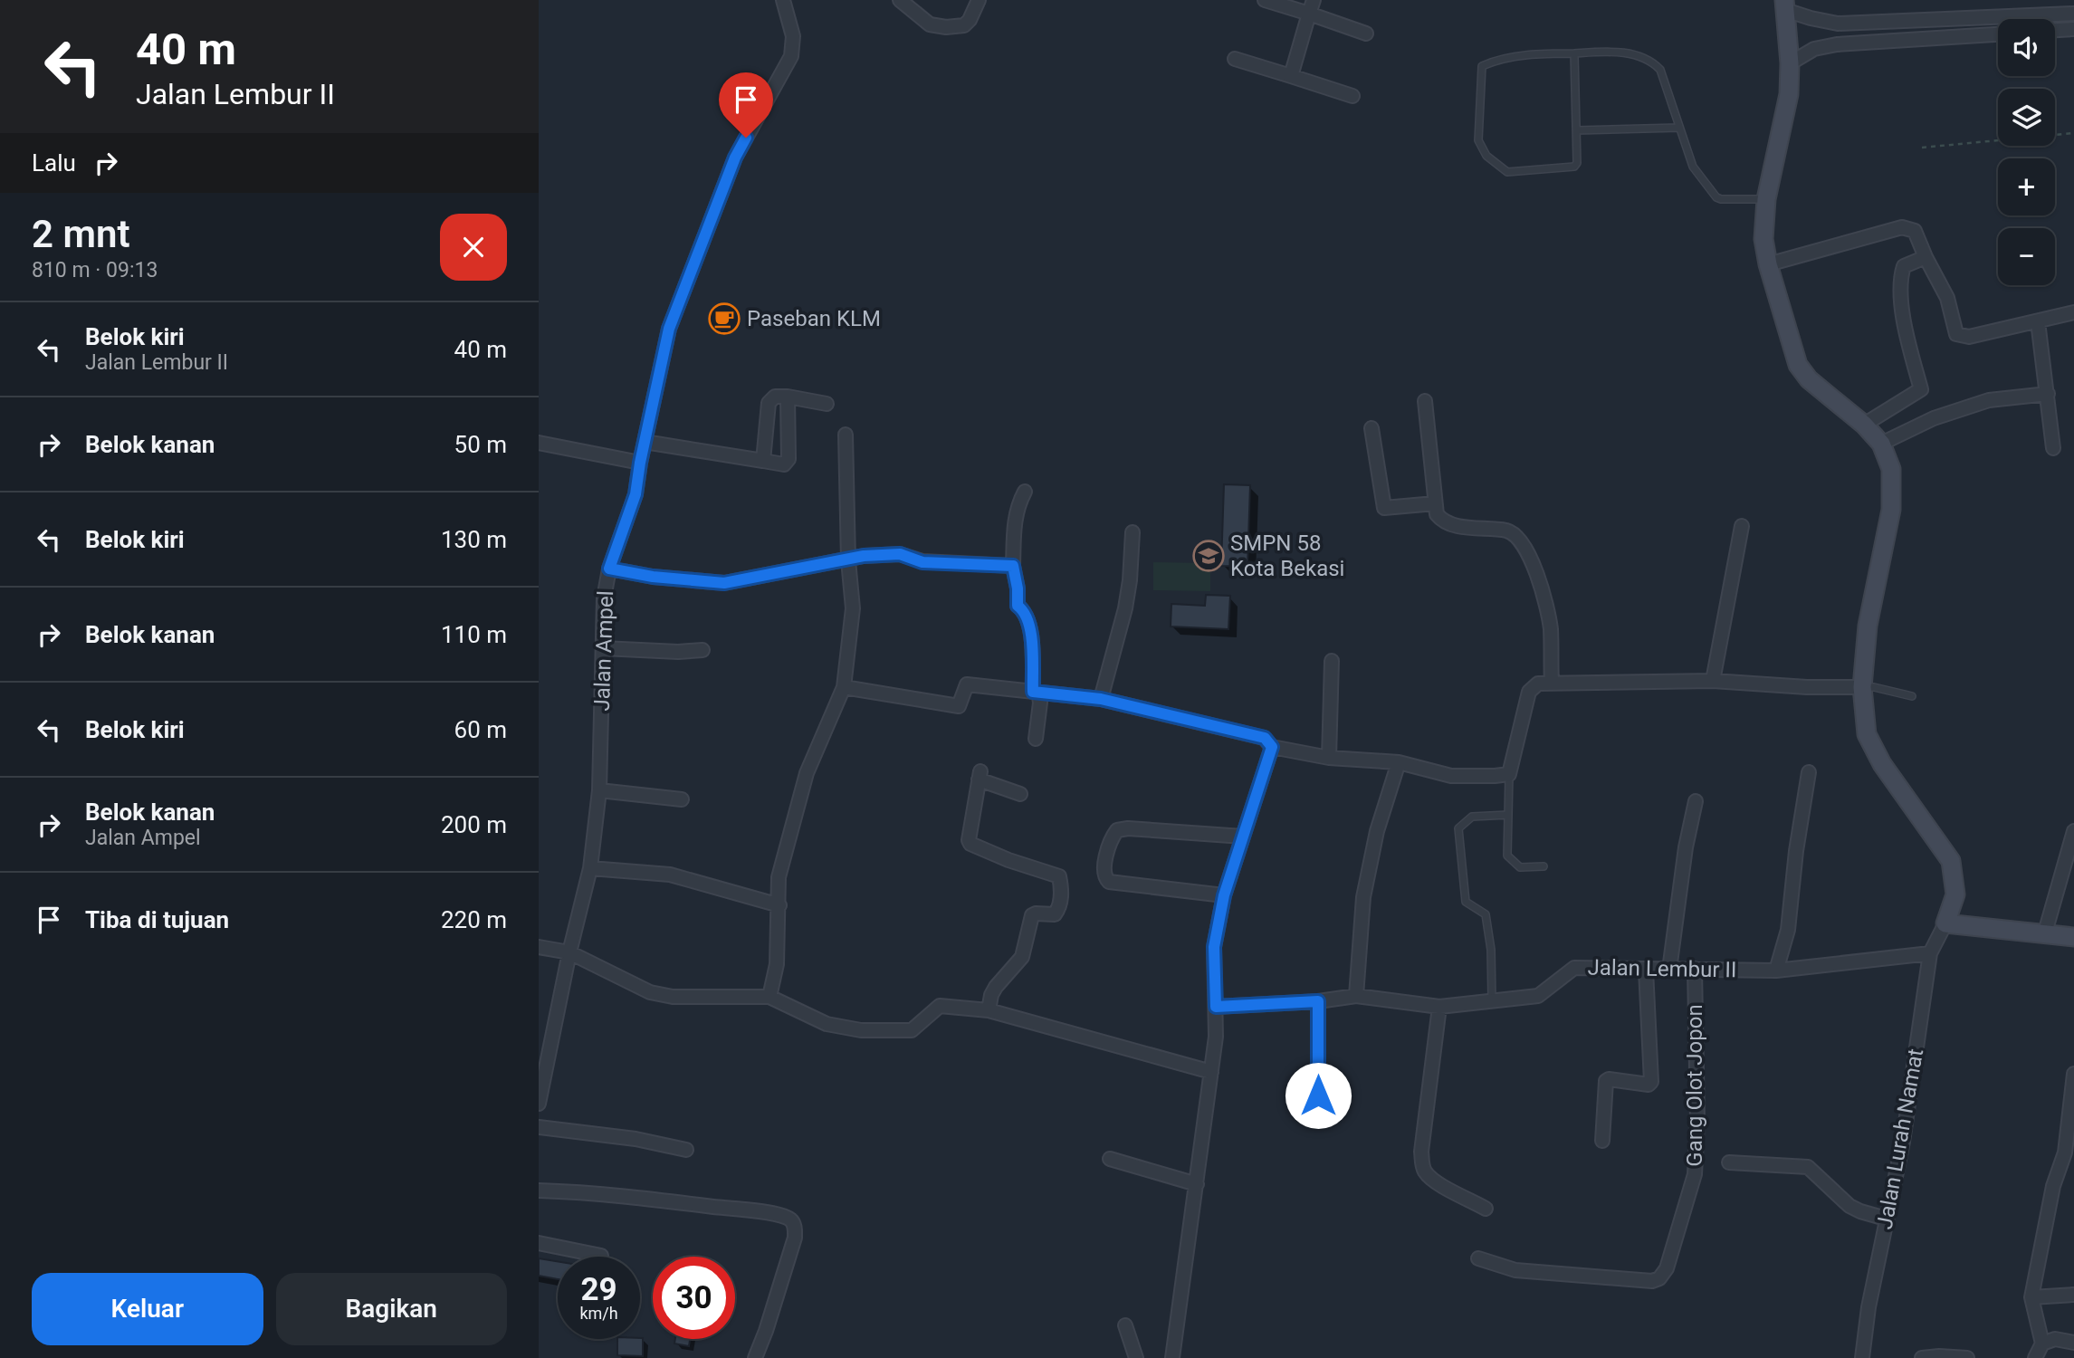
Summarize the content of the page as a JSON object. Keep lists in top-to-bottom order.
{
  "streets": {
    "street": [
      "Jalan Ampel",
      "Jalan Lembur II",
      "Gang Olot Jopon",
      "Jalan Lurah Namat"
    ]
  },
  "crossings": [
    ["Jalan Lembur II", "Gang Olot Jopon"],
    ["Jalan Lembur II", "Jalan Lurah Namat"]
  ],
  "places": {
    "cafe": ["Paseban KLM"],
    "school or university": ["SMPN 58 Kota Bekasi"]
  },
  "page": {
    "turn": ["40 m", "Jalan Lembur II"],
    "map_buttons": ["+", "−"],
    "then": "Lalu",
    "heading": ["2 mnt", "810 m · 09:13"],
    "list": [
      {
        "name": "Belok kiri",
        "note": "Jalan Lembur II",
        "value": "40 m"
      },
      {
        "name": "Belok kanan",
        "value": "50 m"
      },
      {
        "name": "Belok kiri",
        "value": "130 m"
      },
      {
        "name": "Belok kanan",
        "value": "110 m"
      },
      {
        "name": "Belok kiri",
        "value": "60 m"
      },
      {
        "name": "Belok kanan",
        "note": "Jalan Ampel",
        "value": "200 m"
      },
      {
        "name": "Tiba di tujuan",
        "value": "220 m"
      }
    ],
    "speed": "29 km/h",
    "limit": "30",
    "buttons": ["Keluar", "Bagikan"]
  }
}
